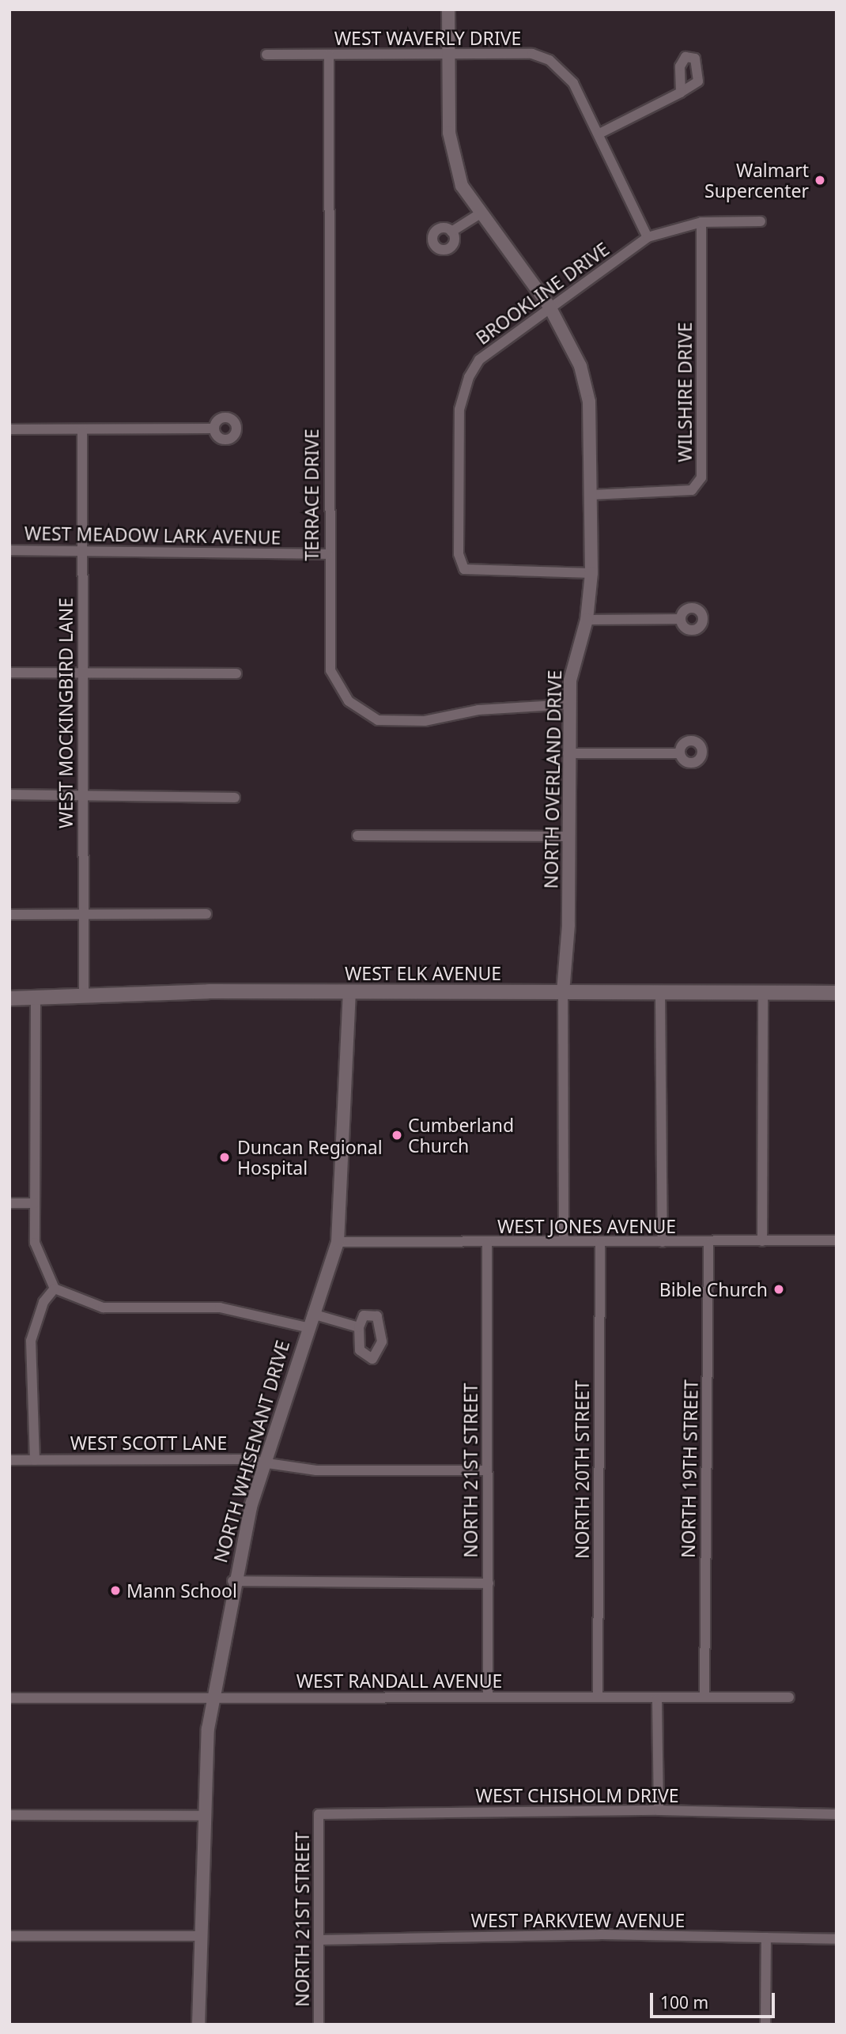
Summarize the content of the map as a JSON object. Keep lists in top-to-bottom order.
{
  "streets": {
    "main road": ["WEST ELK AVENUE"],
    "street": [
      "WEST WAVERLY DRIVE",
      "BROOKLINE DRIVE",
      "WILSHIRE DRIVE",
      "TERRACE DRIVE",
      "WEST MEADOW LARK AVENUE",
      "WEST MOCKINGBIRD LANE",
      "NORTH OVERLAND DRIVE",
      "WEST JONES AVENUE",
      "WEST SCOTT LANE",
      "NORTH WHISENANT DRIVE",
      "NORTH 19TH STREET",
      "NORTH 20TH STREET",
      "NORTH 21ST STREET",
      "WEST RANDALL AVENUE",
      "WEST CHISHOLM DRIVE",
      "WEST PARKVIEW AVENUE"
    ]
  },
  "crossings": [
    ["WEST WAVERLY DRIVE", "BROOKLINE DRIVE"],
    ["WEST WAVERLY DRIVE", "TERRACE DRIVE"],
    ["WEST WAVERLY DRIVE", "NORTH OVERLAND DRIVE"],
    ["BROOKLINE DRIVE", "WILSHIRE DRIVE"],
    ["BROOKLINE DRIVE", "NORTH OVERLAND DRIVE"],
    ["WILSHIRE DRIVE", "NORTH OVERLAND DRIVE"],
    ["TERRACE DRIVE", "WEST MEADOW LARK AVENUE"],
    ["TERRACE DRIVE", "NORTH OVERLAND DRIVE"],
    ["WEST MEADOW LARK AVENUE", "WEST MOCKINGBIRD LANE"],
    ["WEST MOCKINGBIRD LANE", "WEST ELK AVENUE"],
    ["NORTH OVERLAND DRIVE", "WEST ELK AVENUE"],
    ["WEST ELK AVENUE", "NORTH WHISENANT DRIVE"],
    ["WEST JONES AVENUE", "NORTH WHISENANT DRIVE"],
    ["WEST JONES AVENUE", "NORTH 19TH STREET"],
    ["WEST JONES AVENUE", "NORTH 20TH STREET"],
    ["WEST JONES AVENUE", "NORTH 21ST STREET"],
    ["WEST SCOTT LANE", "NORTH WHISENANT DRIVE"],
    ["WEST SCOTT LANE", "NORTH 21ST STREET"],
    ["NORTH WHISENANT DRIVE", "WEST RANDALL AVENUE"],
    ["NORTH 19TH STREET", "WEST RANDALL AVENUE"],
    ["NORTH 20TH STREET", "WEST RANDALL AVENUE"],
    ["NORTH 21ST STREET", "WEST RANDALL AVENUE"],
    ["NORTH 21ST STREET", "WEST CHISHOLM DRIVE"],
    ["NORTH 21ST STREET", "WEST PARKVIEW AVENUE"]
  ],
  "places": [
    "Walmart Supercenter",
    "Cumberland Church",
    "Duncan Regional Hospital",
    "Bible Church",
    "Mann School"
  ],
  "scale_bar": "100 m"
}
